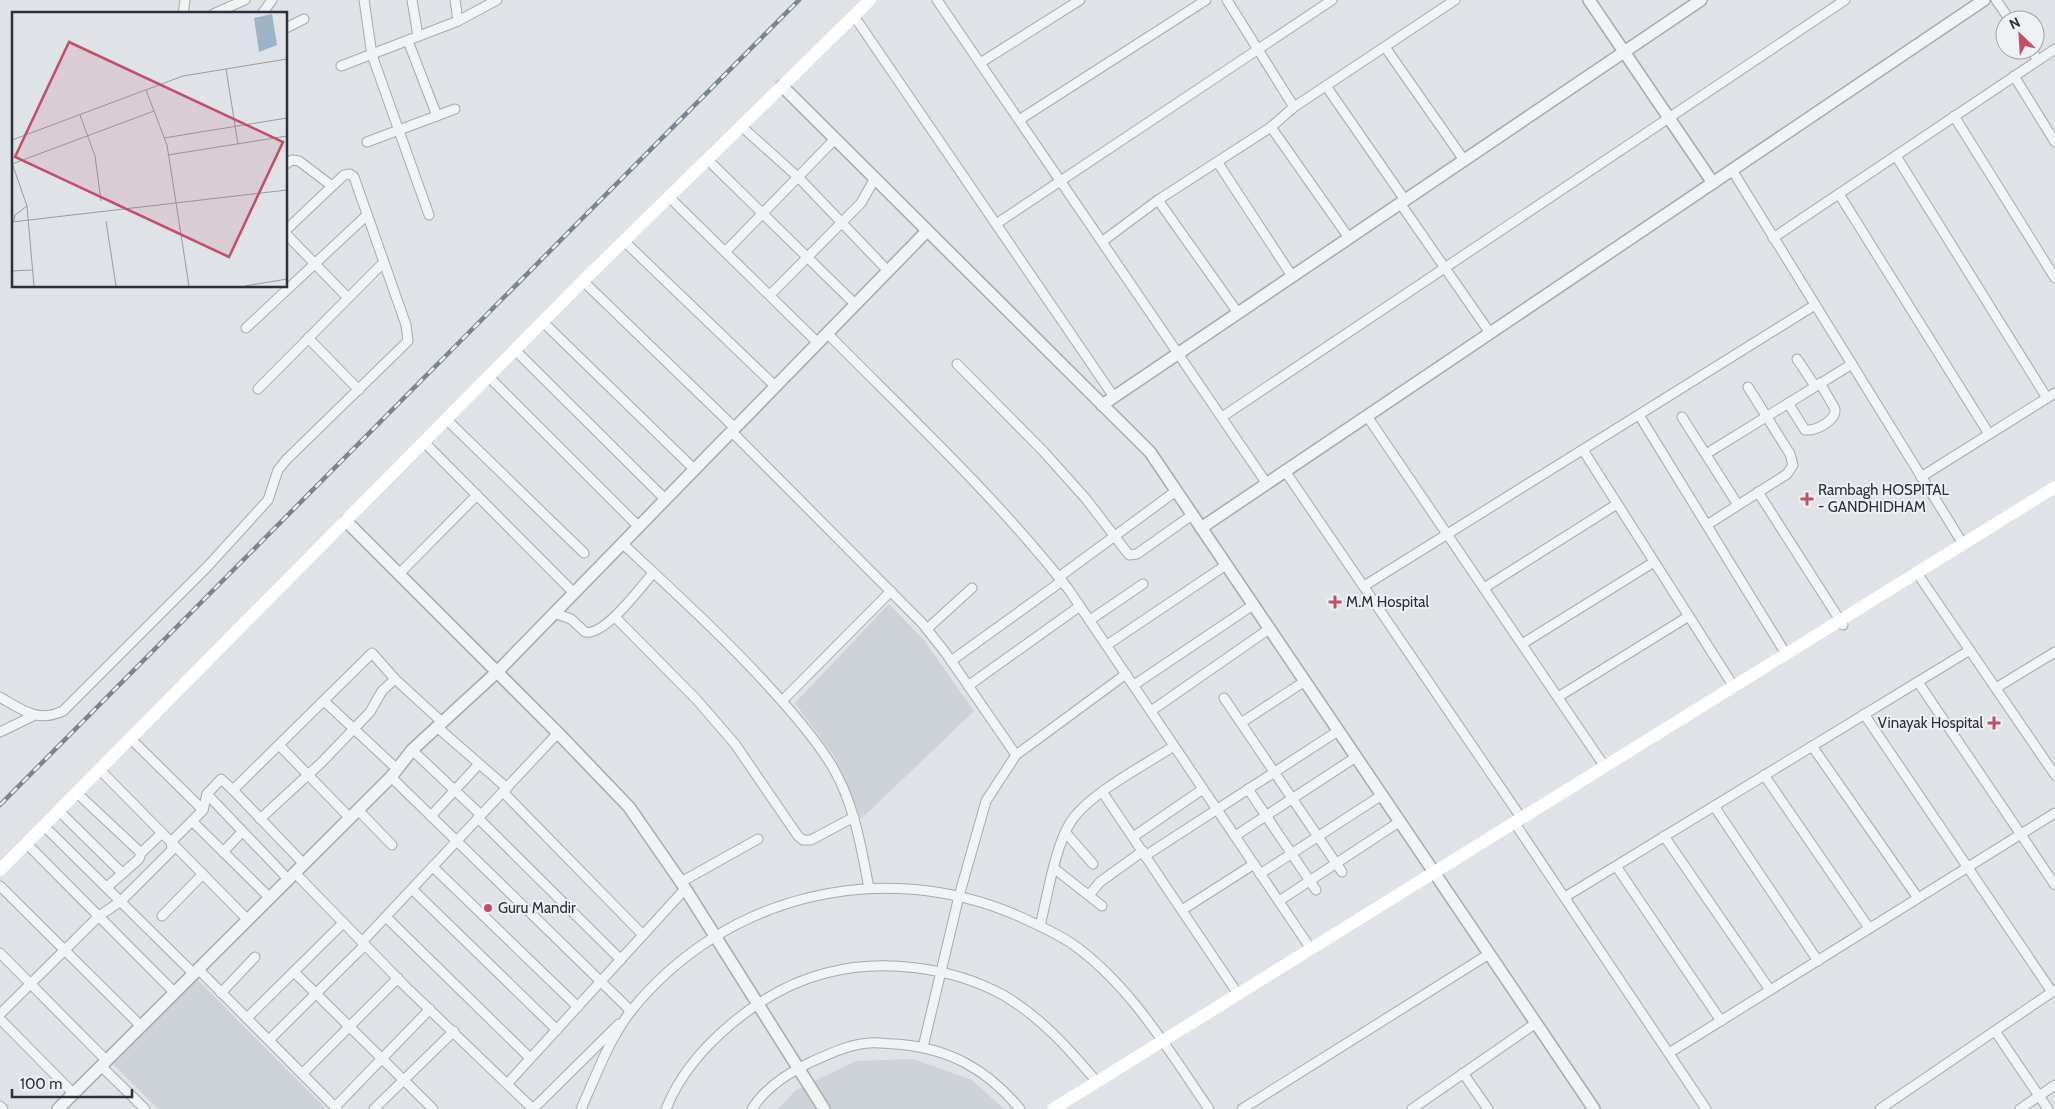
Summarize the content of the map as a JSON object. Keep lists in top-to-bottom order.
{
  "places": {
    "health": ["Rambagh HOSPITAL - GANDHIDHAM", "M.M Hospital", "Vinayak Hospital"],
    "other": ["Guru Mandir"]
  },
  "scale_bar": "100 m",
  "north": "top left"
}
